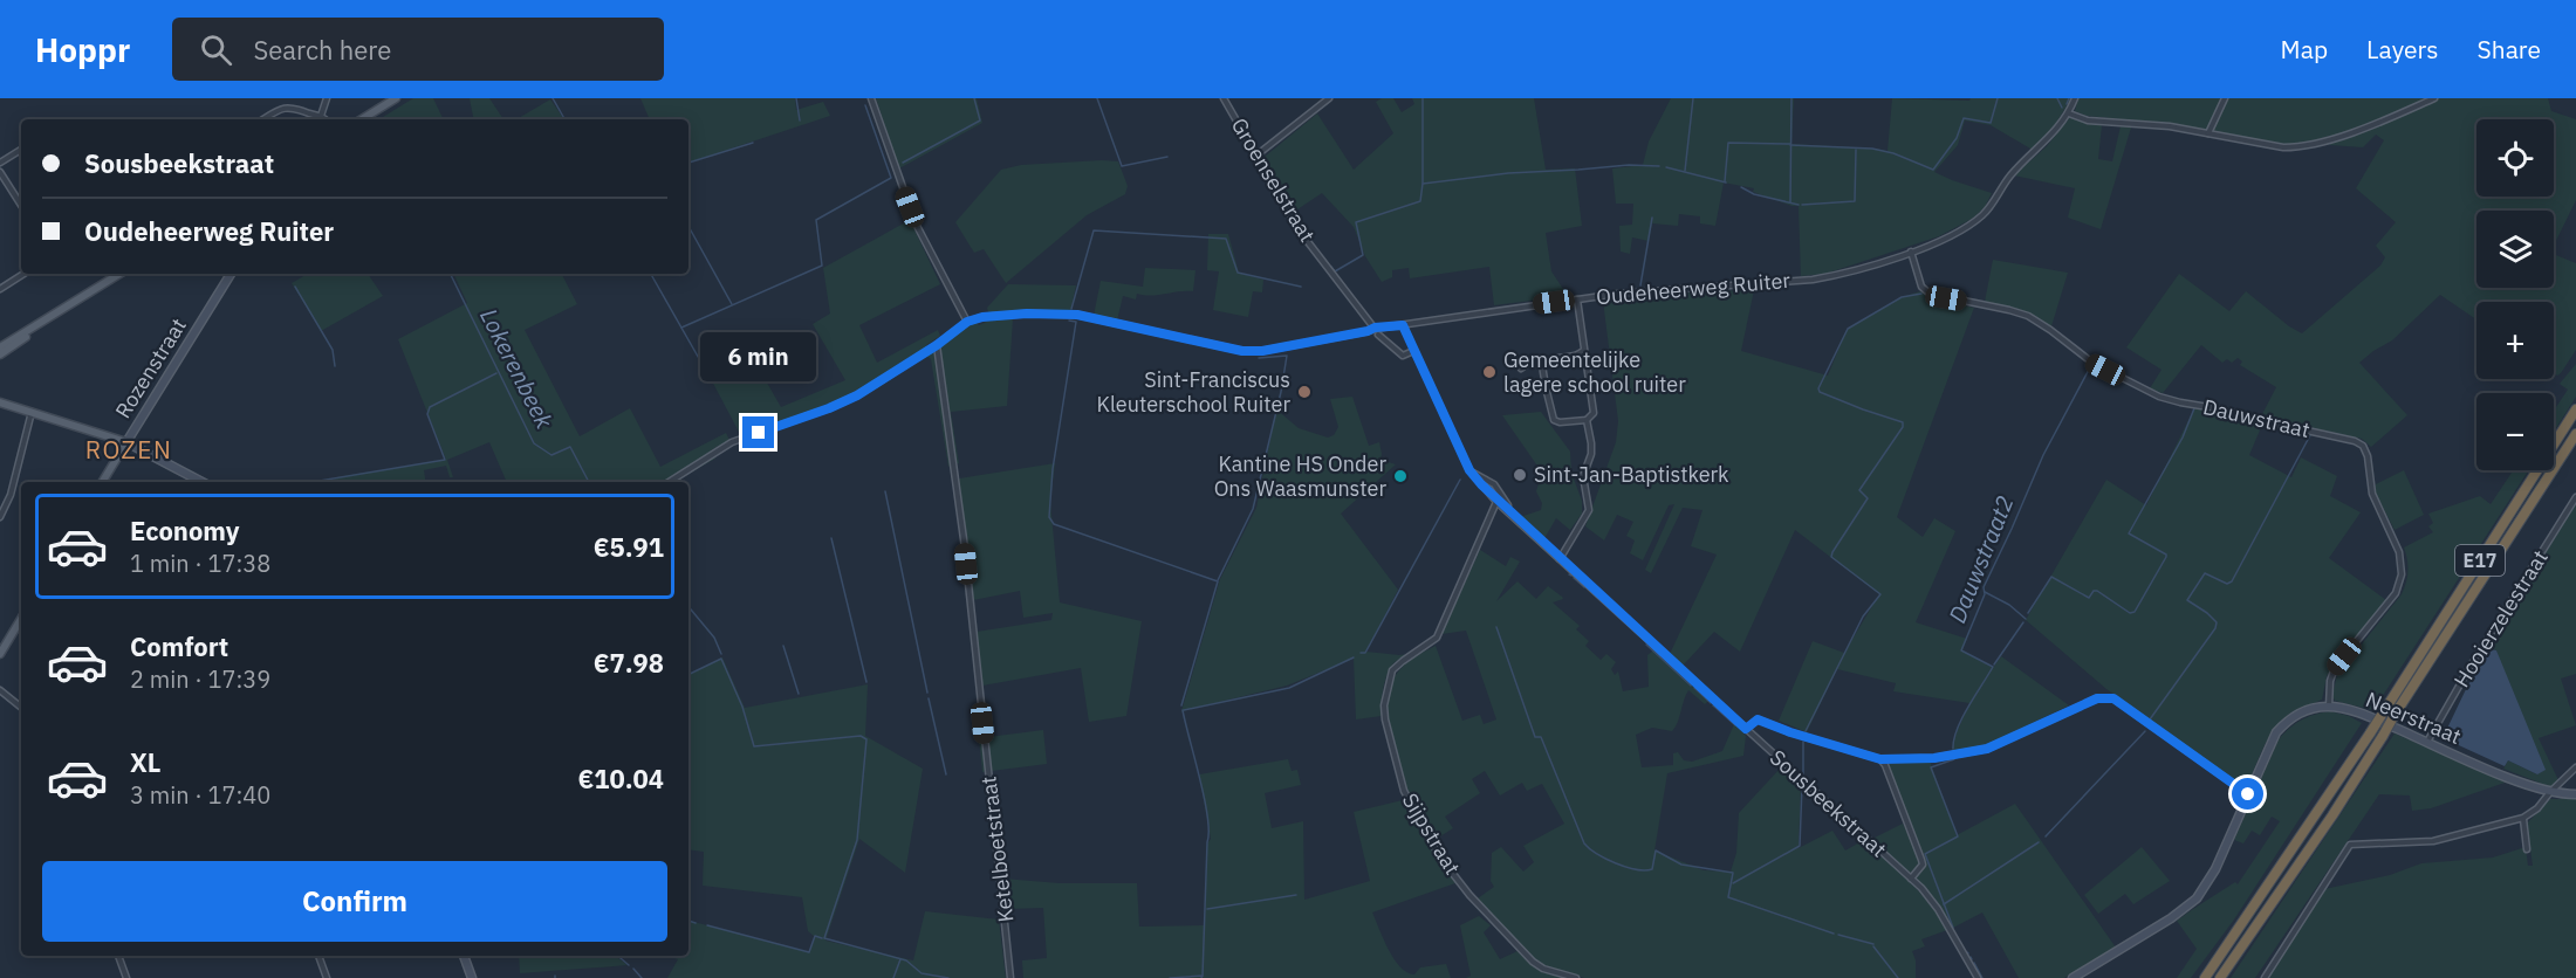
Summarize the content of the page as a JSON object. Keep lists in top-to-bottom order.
{
  "streets": {
    "highway": ["E17"],
    "main road": ["Rozenstraat"],
    "street": [
      "Groenselstraat",
      "Oudeheerweg Ruiter",
      "Dauwstraat",
      "Hooierzelestraat",
      "Neerstraat",
      "Sousbeekstraat",
      "Sijpstraat",
      "Ketelboetstraat"
    ]
  },
  "crossings": [
    ["Groenselstraat", "Oudeheerweg Ruiter"],
    ["Oudeheerweg Ruiter", "Dauwstraat"],
    ["Oudeheerweg Ruiter", "Sousbeekstraat"],
    ["Oudeheerweg Ruiter", "Ketelboetstraat"],
    ["Dauwstraat", "Neerstraat"],
    ["Hooierzelestraat", "Neerstraat"],
    ["Neerstraat", "Sousbeekstraat"],
    ["Sousbeekstraat", "Sijpstraat"]
  ],
  "districts": ["ROZEN"],
  "water": ["Lokerenbeek", "Dauwstraat2"],
  "places": [
    "Gemeentelijke lagere school ruiter",
    "Sint-Franciscus Kleuterschool Ruiter",
    "Sint-Jan-Baptistkerk",
    "Kantine HS Onder Ons Waasmunster"
  ],
  "page": {
    "header": "Hoppr",
    "search": "Search here",
    "nav": ["Map", "Layers", "Share"],
    "map_buttons": ["+", "−"],
    "banner": ["Sousbeekstraat", "Oudeheerweg Ruiter"],
    "bubble": "6 min",
    "list": [
      {
        "name": "Economy",
        "note": "1 min · 17:38",
        "value": "€5.91"
      },
      {
        "name": "Comfort",
        "note": "2 min · 17:39",
        "value": "€7.98"
      },
      {
        "name": "XL",
        "note": "3 min · 17:40",
        "value": "€10.04"
      }
    ],
    "buttons": "Confirm"
  }
}
